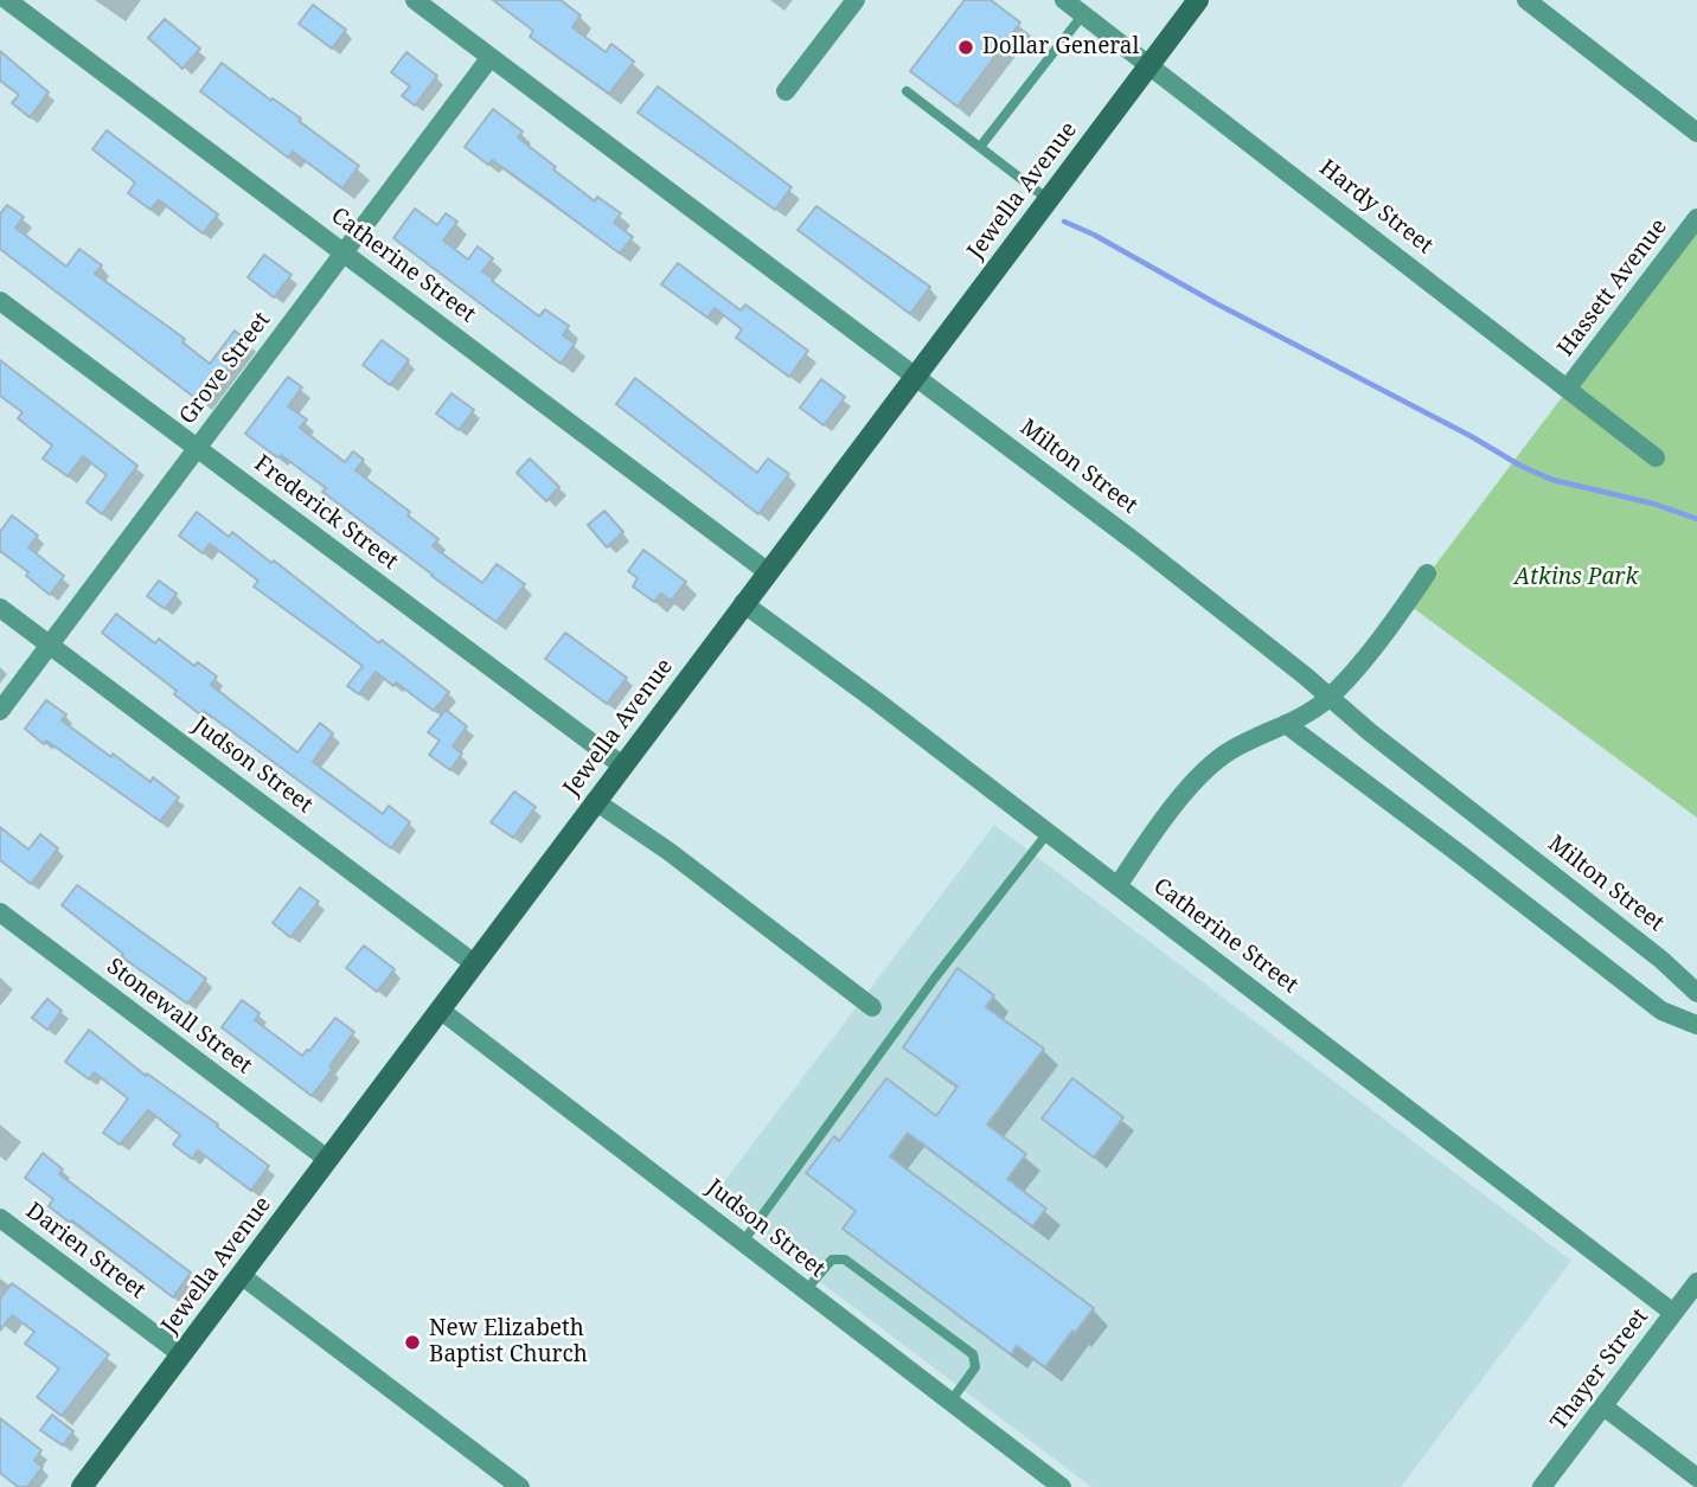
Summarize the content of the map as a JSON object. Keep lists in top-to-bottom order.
{
  "streets": {
    "main road": ["Jewella Avenue"],
    "street": [
      "Hardy Street",
      "Catherine Street",
      "Hassett Avenue",
      "Grove Street",
      "Milton Street",
      "Frederick Street",
      "Judson Street",
      "Stonewall Street",
      "Darien Street",
      "Thayer Street"
    ]
  },
  "crossings": [
    ["Jewella Avenue", "Hardy Street"],
    ["Jewella Avenue", "Catherine Street"],
    ["Jewella Avenue", "Milton Street"],
    ["Jewella Avenue", "Frederick Street"],
    ["Jewella Avenue", "Judson Street"],
    ["Jewella Avenue", "Stonewall Street"],
    ["Jewella Avenue", "Darien Street"],
    ["Hardy Street", "Hassett Avenue"],
    ["Catherine Street", "Grove Street"],
    ["Catherine Street", "Thayer Street"],
    ["Grove Street", "Milton Street"],
    ["Grove Street", "Frederick Street"],
    ["Grove Street", "Judson Street"]
  ],
  "parks": ["Atkins Park"],
  "places": ["Dollar General", "New Elizabeth Baptist Church"]
}
